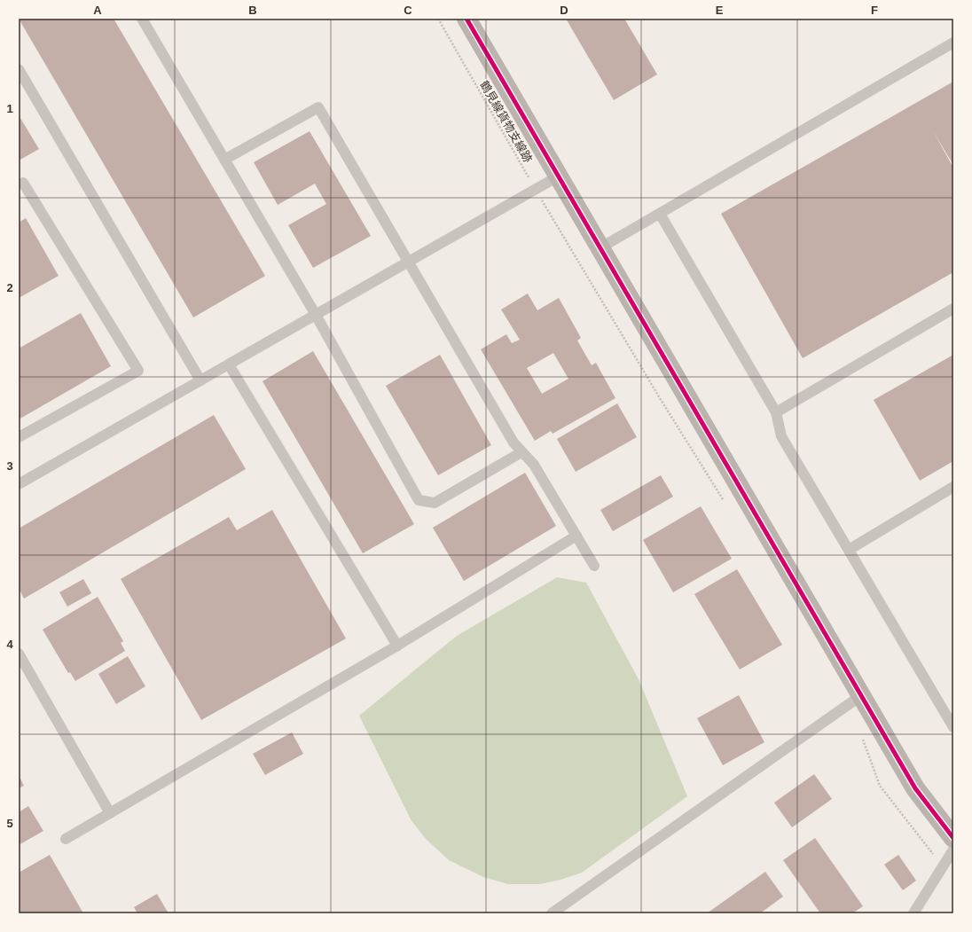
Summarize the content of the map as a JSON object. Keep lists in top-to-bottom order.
{
  "streets": {
    "path": ["鶴見線貨物支線跡"]
  },
  "grid": {
    "columns": [
      "A",
      "B",
      "C",
      "D",
      "E",
      "F"
    ],
    "rows": [
      "1",
      "2",
      "3",
      "4",
      "5"
    ]
  }
}
